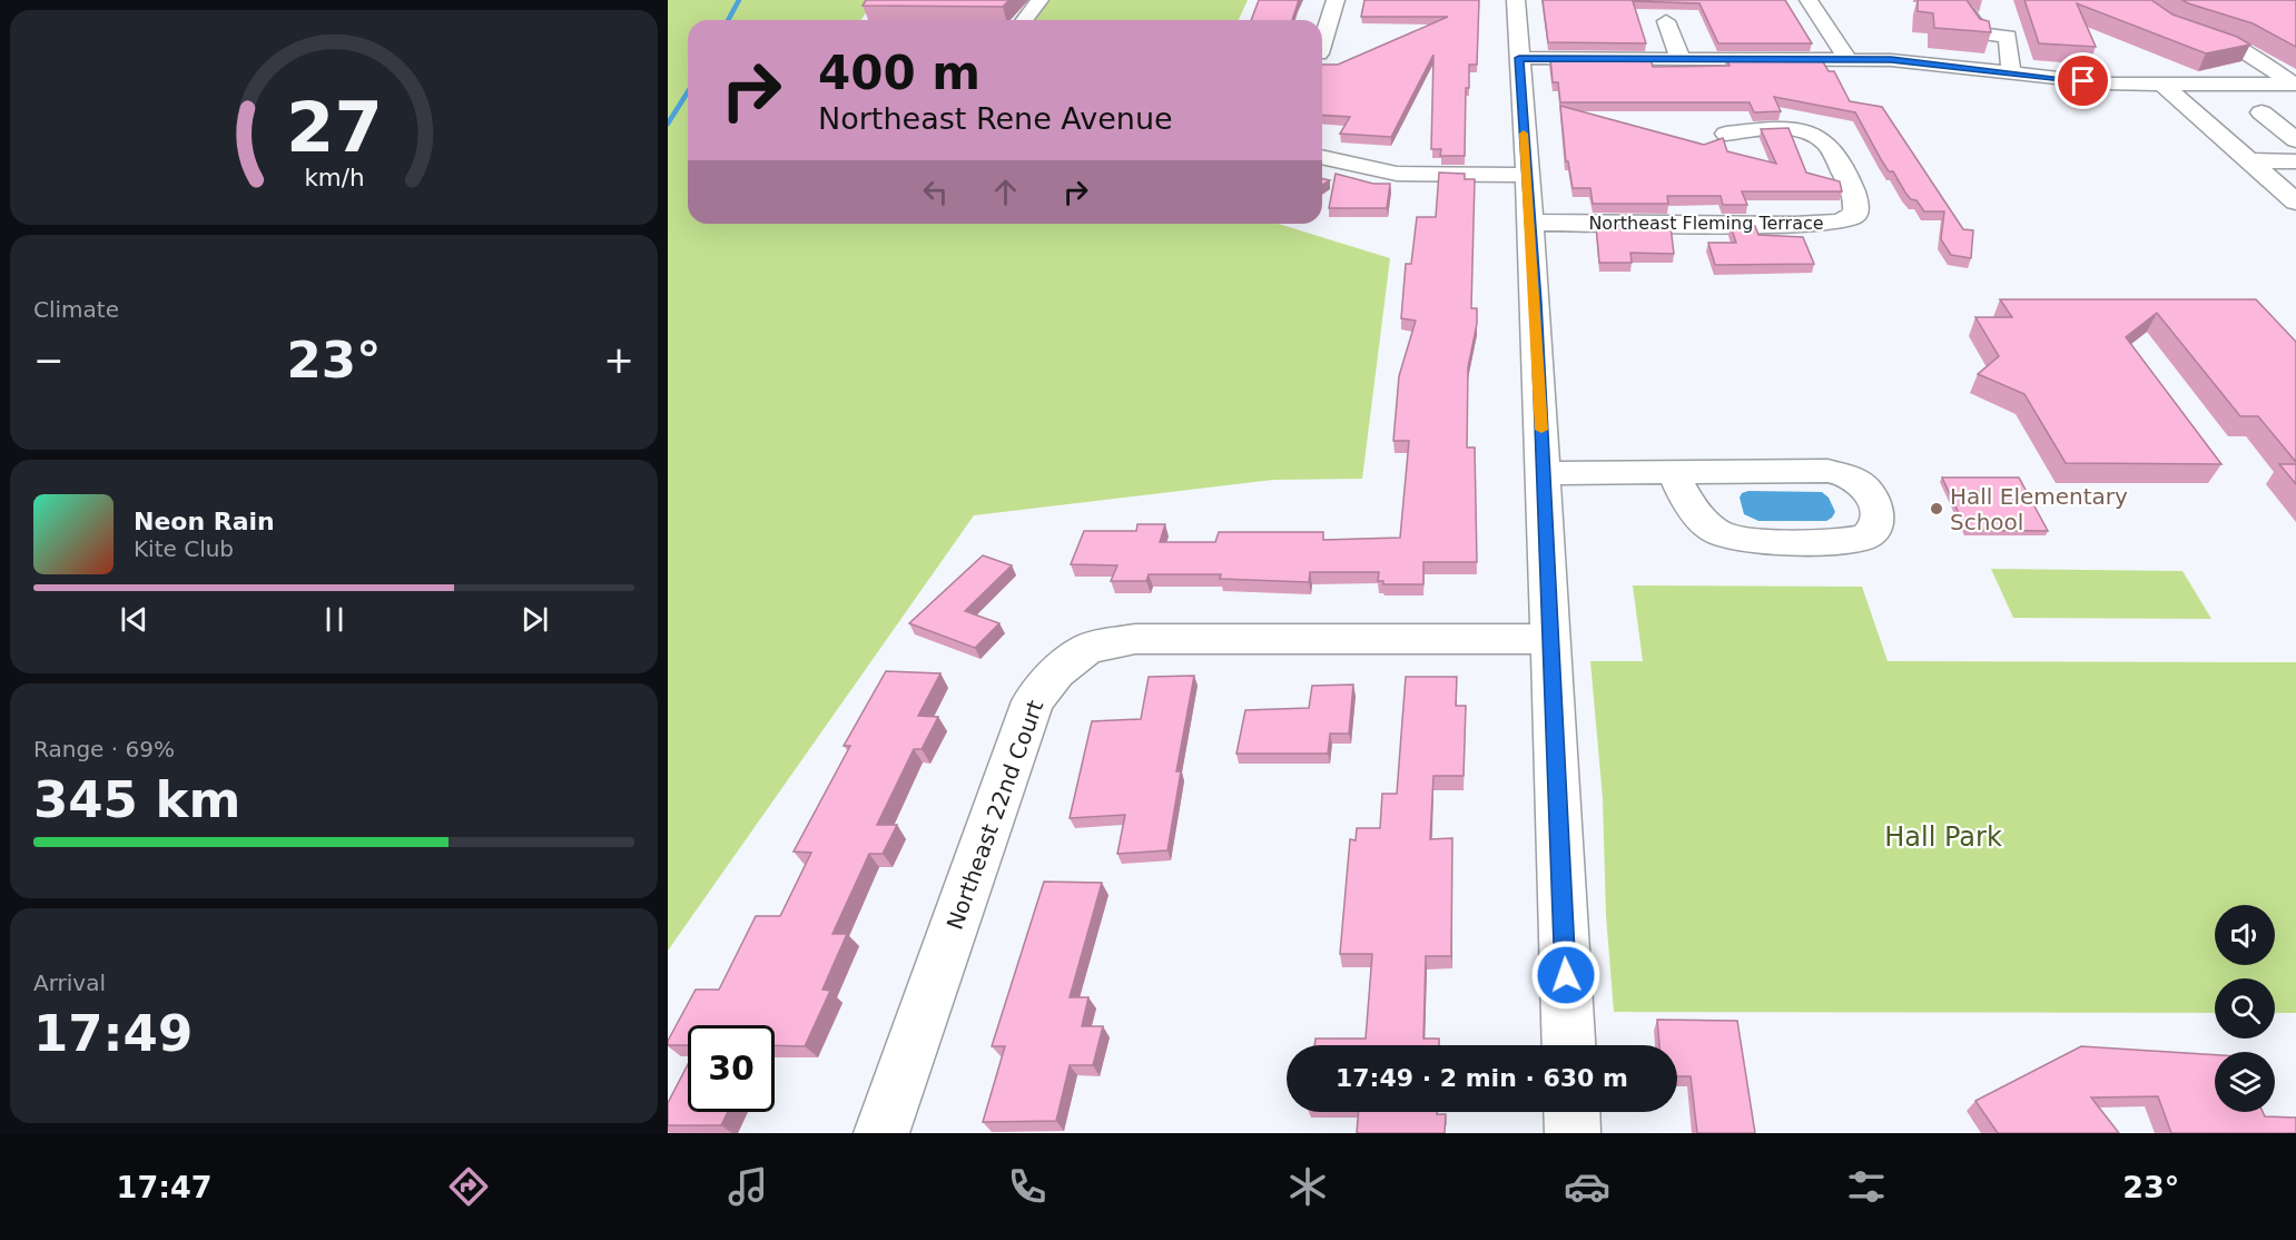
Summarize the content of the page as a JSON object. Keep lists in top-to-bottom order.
{
  "streets": {
    "street": ["Northeast Fleming Terrace", "Northeast 22nd Court"]
  },
  "parks": ["Hall Park"],
  "places": ["Hall Elementary School"],
  "page": {
    "turn": ["400 m", "Northeast Rene Avenue"],
    "tile": [
      "Climate",
      ["Range · 69%", "345 km"],
      ["Arrival", "17:49"]
    ],
    "heat": ["−", "23°", "+"],
    "song": ["Neon Rain", "Kite Club"],
    "limit": "30",
    "trip": "17:49 · 2 min · 630 m",
    "tabs": ["17:47", "23°"],
    "gauge": ["27", "km/h"]
  }
}
